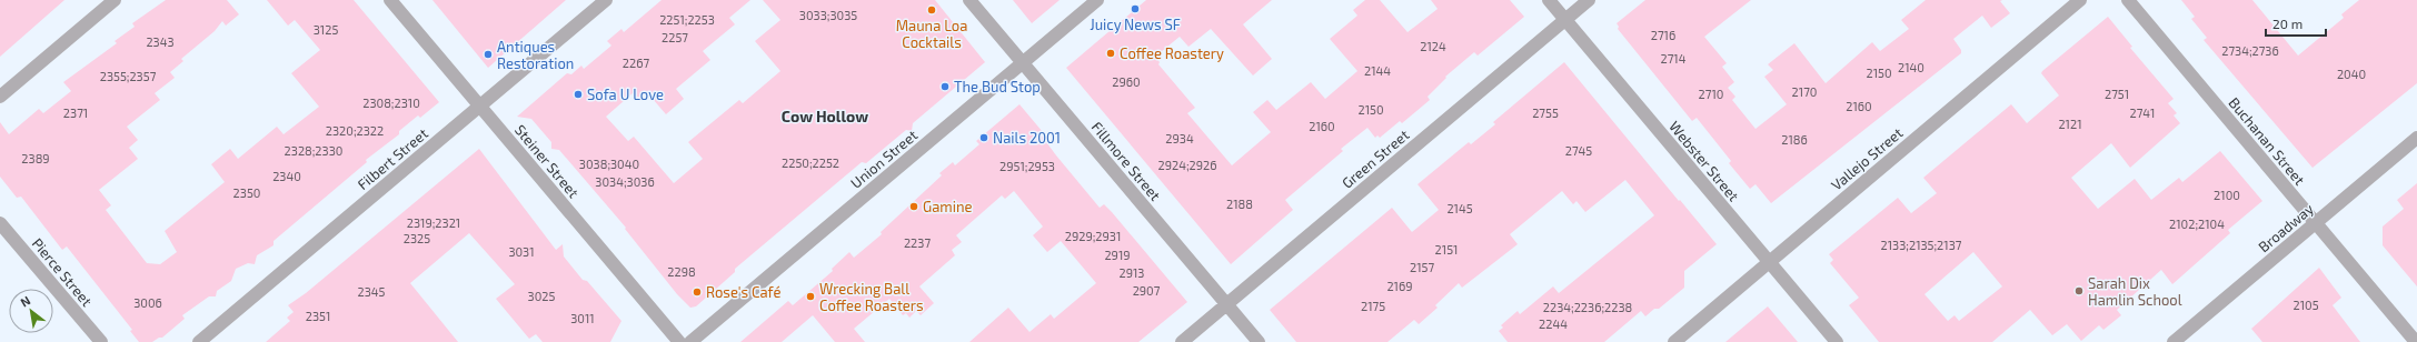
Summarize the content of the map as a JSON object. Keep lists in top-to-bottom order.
{
  "streets": {
    "street": [
      "Buchanan Street",
      "Filbert Street",
      "Union Street",
      "Green Street",
      "Vallejo Street",
      "Steiner Street",
      "Fillmore Street",
      "Webster Street",
      "Broadway",
      "Pierce Street"
    ]
  },
  "crossings": [
    ["Buchanan Street", "Broadway"],
    ["Filbert Street", "Steiner Street"],
    ["Union Street", "Fillmore Street"],
    ["Green Street", "Fillmore Street"],
    ["Green Street", "Webster Street"],
    ["Vallejo Street", "Webster Street"]
  ],
  "districts": ["Cow Hollow"],
  "places": [
    "Juicy News SF",
    "Mauna Loa Cocktails",
    "Coffee Roastery",
    "Antiques Restoration",
    "The Bud Stop",
    "Sofa U Love",
    "Nails 2001",
    "Gamine",
    "Sarah Dix Hamlin School",
    "Rose's Café",
    "Wrecking Ball Coffee Roasters"
  ],
  "house_numbers": [
    "3033;3035",
    "2251;2253",
    "3125",
    "2716",
    "2257",
    "2343",
    "2124",
    "2734;2736",
    "2714",
    "2267",
    "2140",
    "2144",
    "2150",
    "2040",
    "2355;2357",
    "2960",
    "2170",
    "2710",
    "2751",
    "2308;2310",
    "2160",
    "2150",
    "2371",
    "2755",
    "2741",
    "2121",
    "2160",
    "2320;2322",
    "2934",
    "2186",
    "2328;2330",
    "2745",
    "2389",
    "2250;2252",
    "3038;3040",
    "2924;2926",
    "2951;2953",
    "2340",
    "3034;3036",
    "2350",
    "2100",
    "2188",
    "2145",
    "2319;2321",
    "2102;2104",
    "2929;2931",
    "2325",
    "2237",
    "2133;2135;2137",
    "2151",
    "3031",
    "2919",
    "2157",
    "2298",
    "2913",
    "2169",
    "2907",
    "2345",
    "3025",
    "3006",
    "2105",
    "2175",
    "2234;2236;2238",
    "2351",
    "3011",
    "2244"
  ],
  "scale_bar": "20 m",
  "north": "top left"
}
